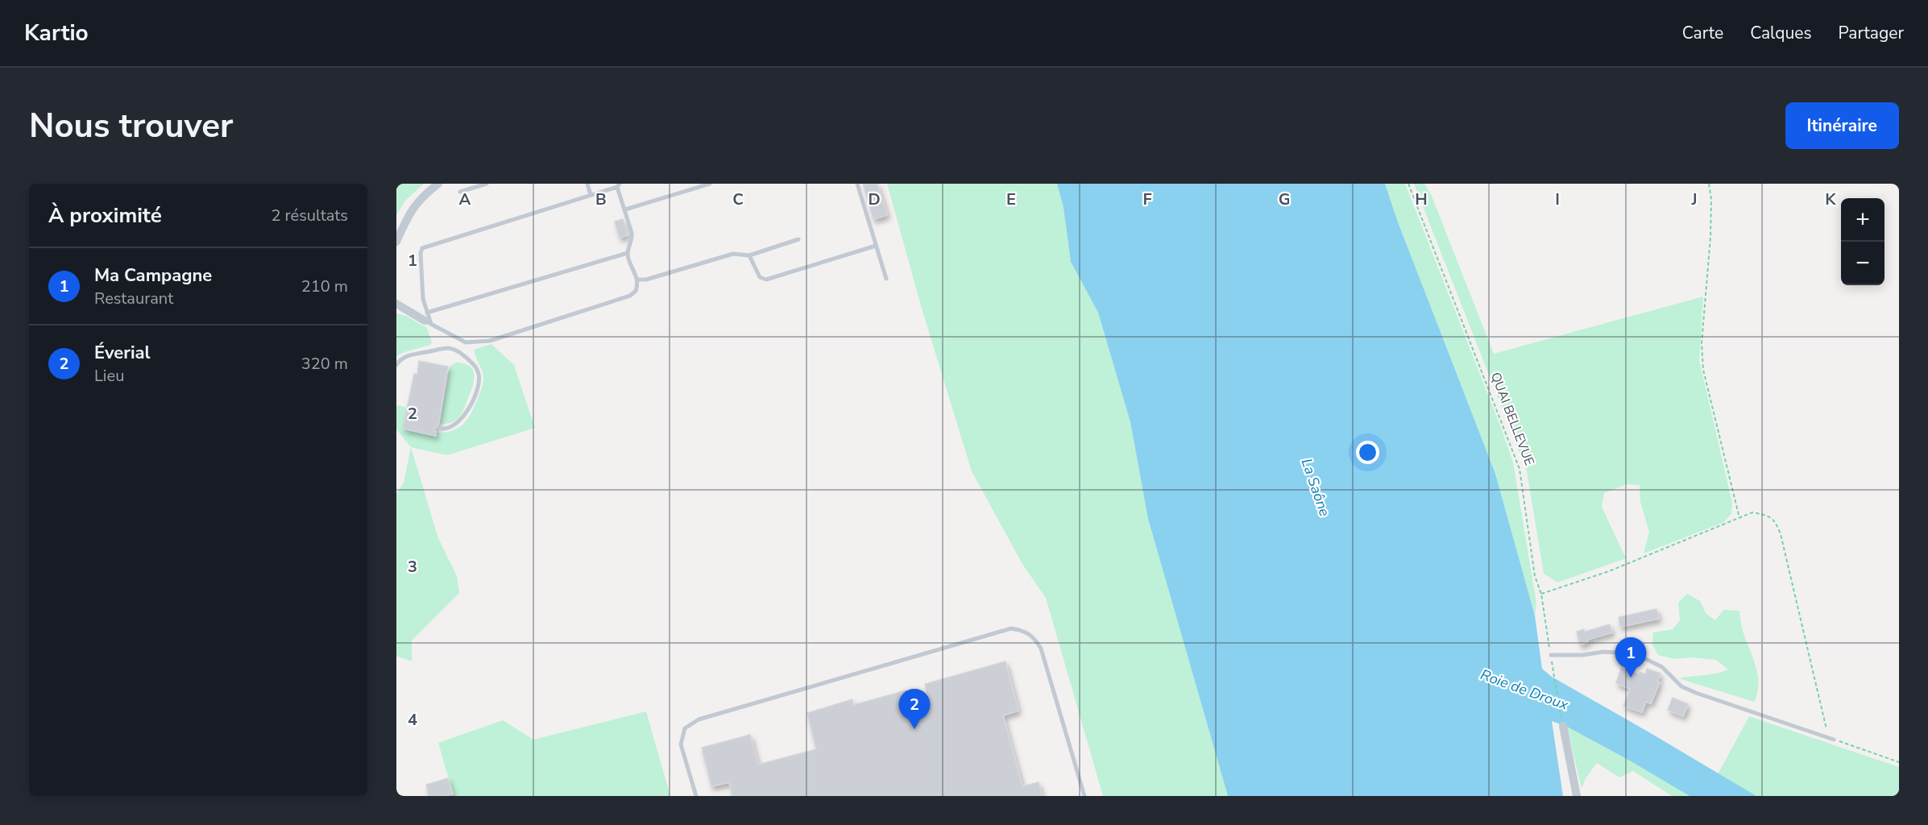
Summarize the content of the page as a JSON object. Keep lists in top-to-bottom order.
{
  "streets": {
    "path": ["QUAI BELLEVUE"]
  },
  "water": ["La Saône", "Roie de Droux"],
  "page": {
    "header": "Kartio",
    "nav": ["Carte", "Calques", "Partager"],
    "buttons": "Itinéraire",
    "title": "Nous trouver",
    "heading": ["À proximité", "2 résultats"],
    "map_buttons": ["+", "−"],
    "list": [
      {
        "mark": "1",
        "name": "Ma Campagne",
        "note": "Restaurant",
        "value": "210 m"
      },
      {
        "mark": "2",
        "name": "Éverial",
        "note": "Lieu",
        "value": "320 m"
      }
    ],
    "pins": ["1", "2"]
  },
  "grid": {
    "columns": [
      "A",
      "B",
      "C",
      "D",
      "E",
      "F",
      "G",
      "H",
      "I",
      "J",
      "K"
    ],
    "rows": [
      "1",
      "2",
      "3",
      "4"
    ]
  }
}
